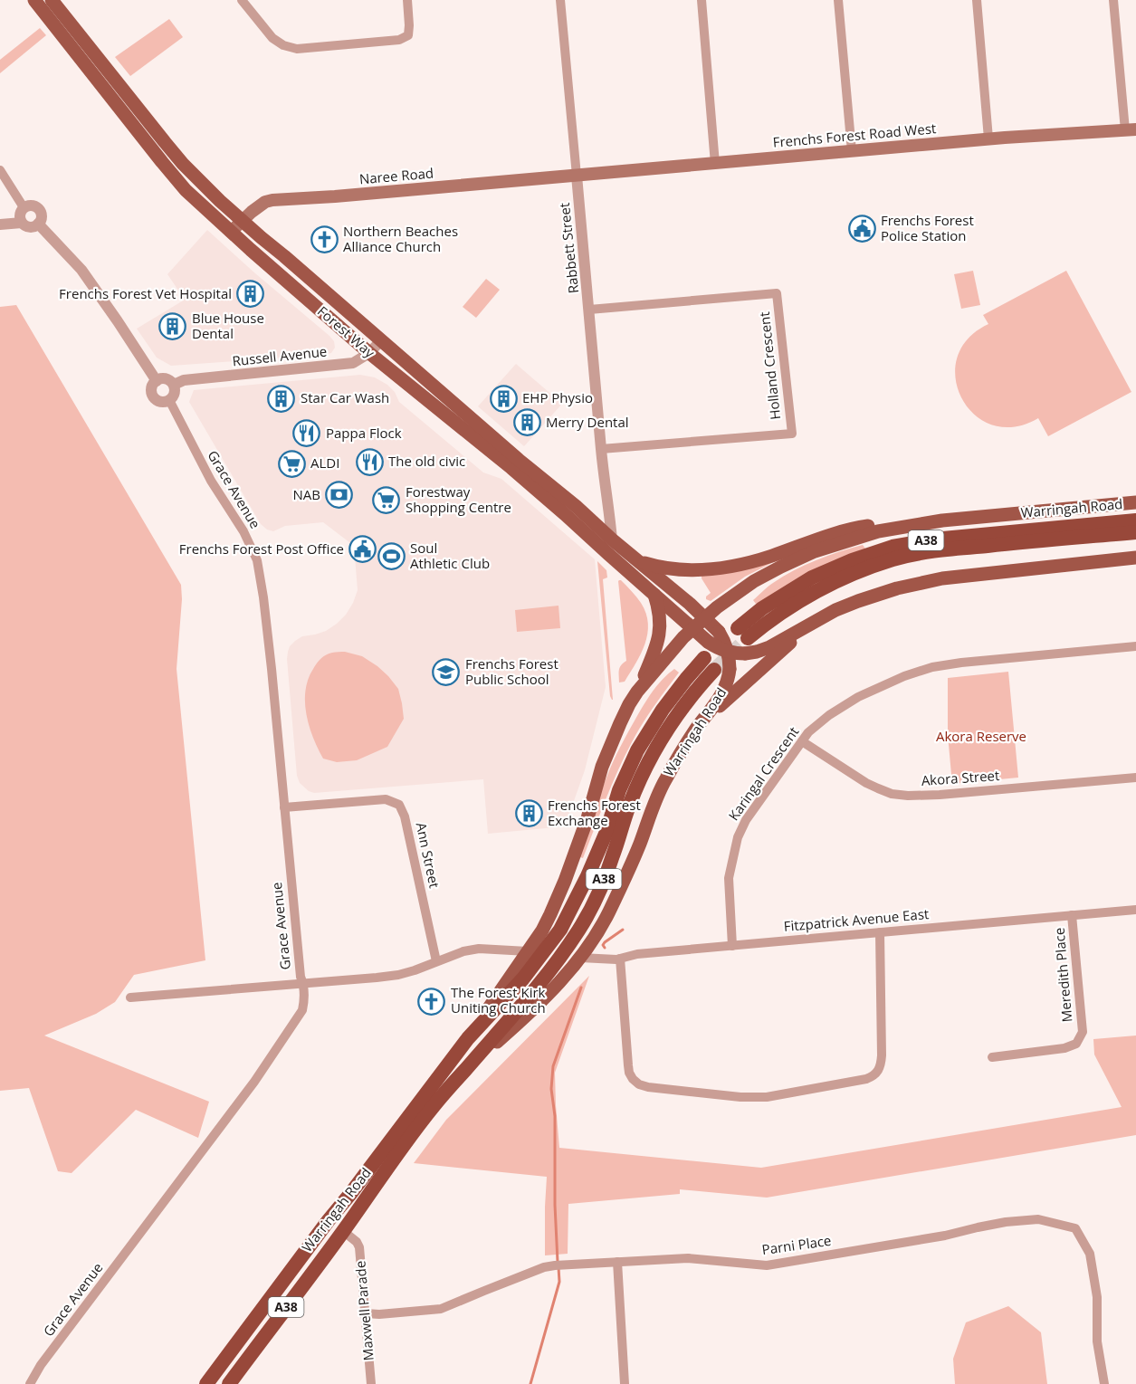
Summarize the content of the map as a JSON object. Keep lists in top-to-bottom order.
{
  "streets": {
    "highway": ["Warringah Road", "A38", "Maxwell Parade"],
    "main road": ["Frenchs Forest Road West", "Naree Road", "Forest Way"],
    "street": [
      "Rabbett Street",
      "Russell Avenue",
      "Holland Crescent",
      "Grace Avenue",
      "Karingal Crescent",
      "Akora Street",
      "Ann Street",
      "Fitzpatrick Avenue East",
      "Meredith Place",
      "Parni Place"
    ]
  },
  "crossings": [
    ["Frenchs Forest Road West", "Naree Road"],
    ["Frenchs Forest Road West", "Rabbett Street"],
    ["Naree Road", "Rabbett Street"],
    ["Naree Road", "Forest Way"],
    ["Rabbett Street", "Forest Way"],
    ["Rabbett Street", "Holland Crescent"],
    ["Forest Way", "Russell Avenue"],
    ["Forest Way", "Warringah Road"],
    ["Russell Avenue", "Grace Avenue"],
    ["Grace Avenue", "Ann Street"],
    ["Warringah Road", "A38"],
    ["Warringah Road", "Fitzpatrick Avenue East"],
    ["Warringah Road", "Maxwell Parade"],
    ["Karingal Crescent", "Akora Street"],
    ["Karingal Crescent", "Fitzpatrick Avenue East"],
    ["Fitzpatrick Avenue East", "Meredith Place"],
    ["Parni Place", "Maxwell Parade"]
  ],
  "parks": ["Akora Reserve"],
  "places": {
    "public building": ["Frenchs Forest Police Station", "Frenchs Forest Post Office"],
    "church": ["Northern Beaches Alliance Church", "The Forest Kirk Uniting Church"],
    "building": [
      "Frenchs Forest Vet Hospital",
      "Blue House Dental",
      "Star Car Wash",
      "EHP Physio",
      "Merry Dental",
      "Frenchs Forest Exchange"
    ],
    "restaurant": ["Pappa Flock", "The old civic"],
    "supermarket": ["ALDI", "Forestway Shopping Centre"],
    "bank": ["NAB"],
    "sports": ["Soul Athletic Club"],
    "school or university": ["Frenchs Forest Public School"]
  }
}
